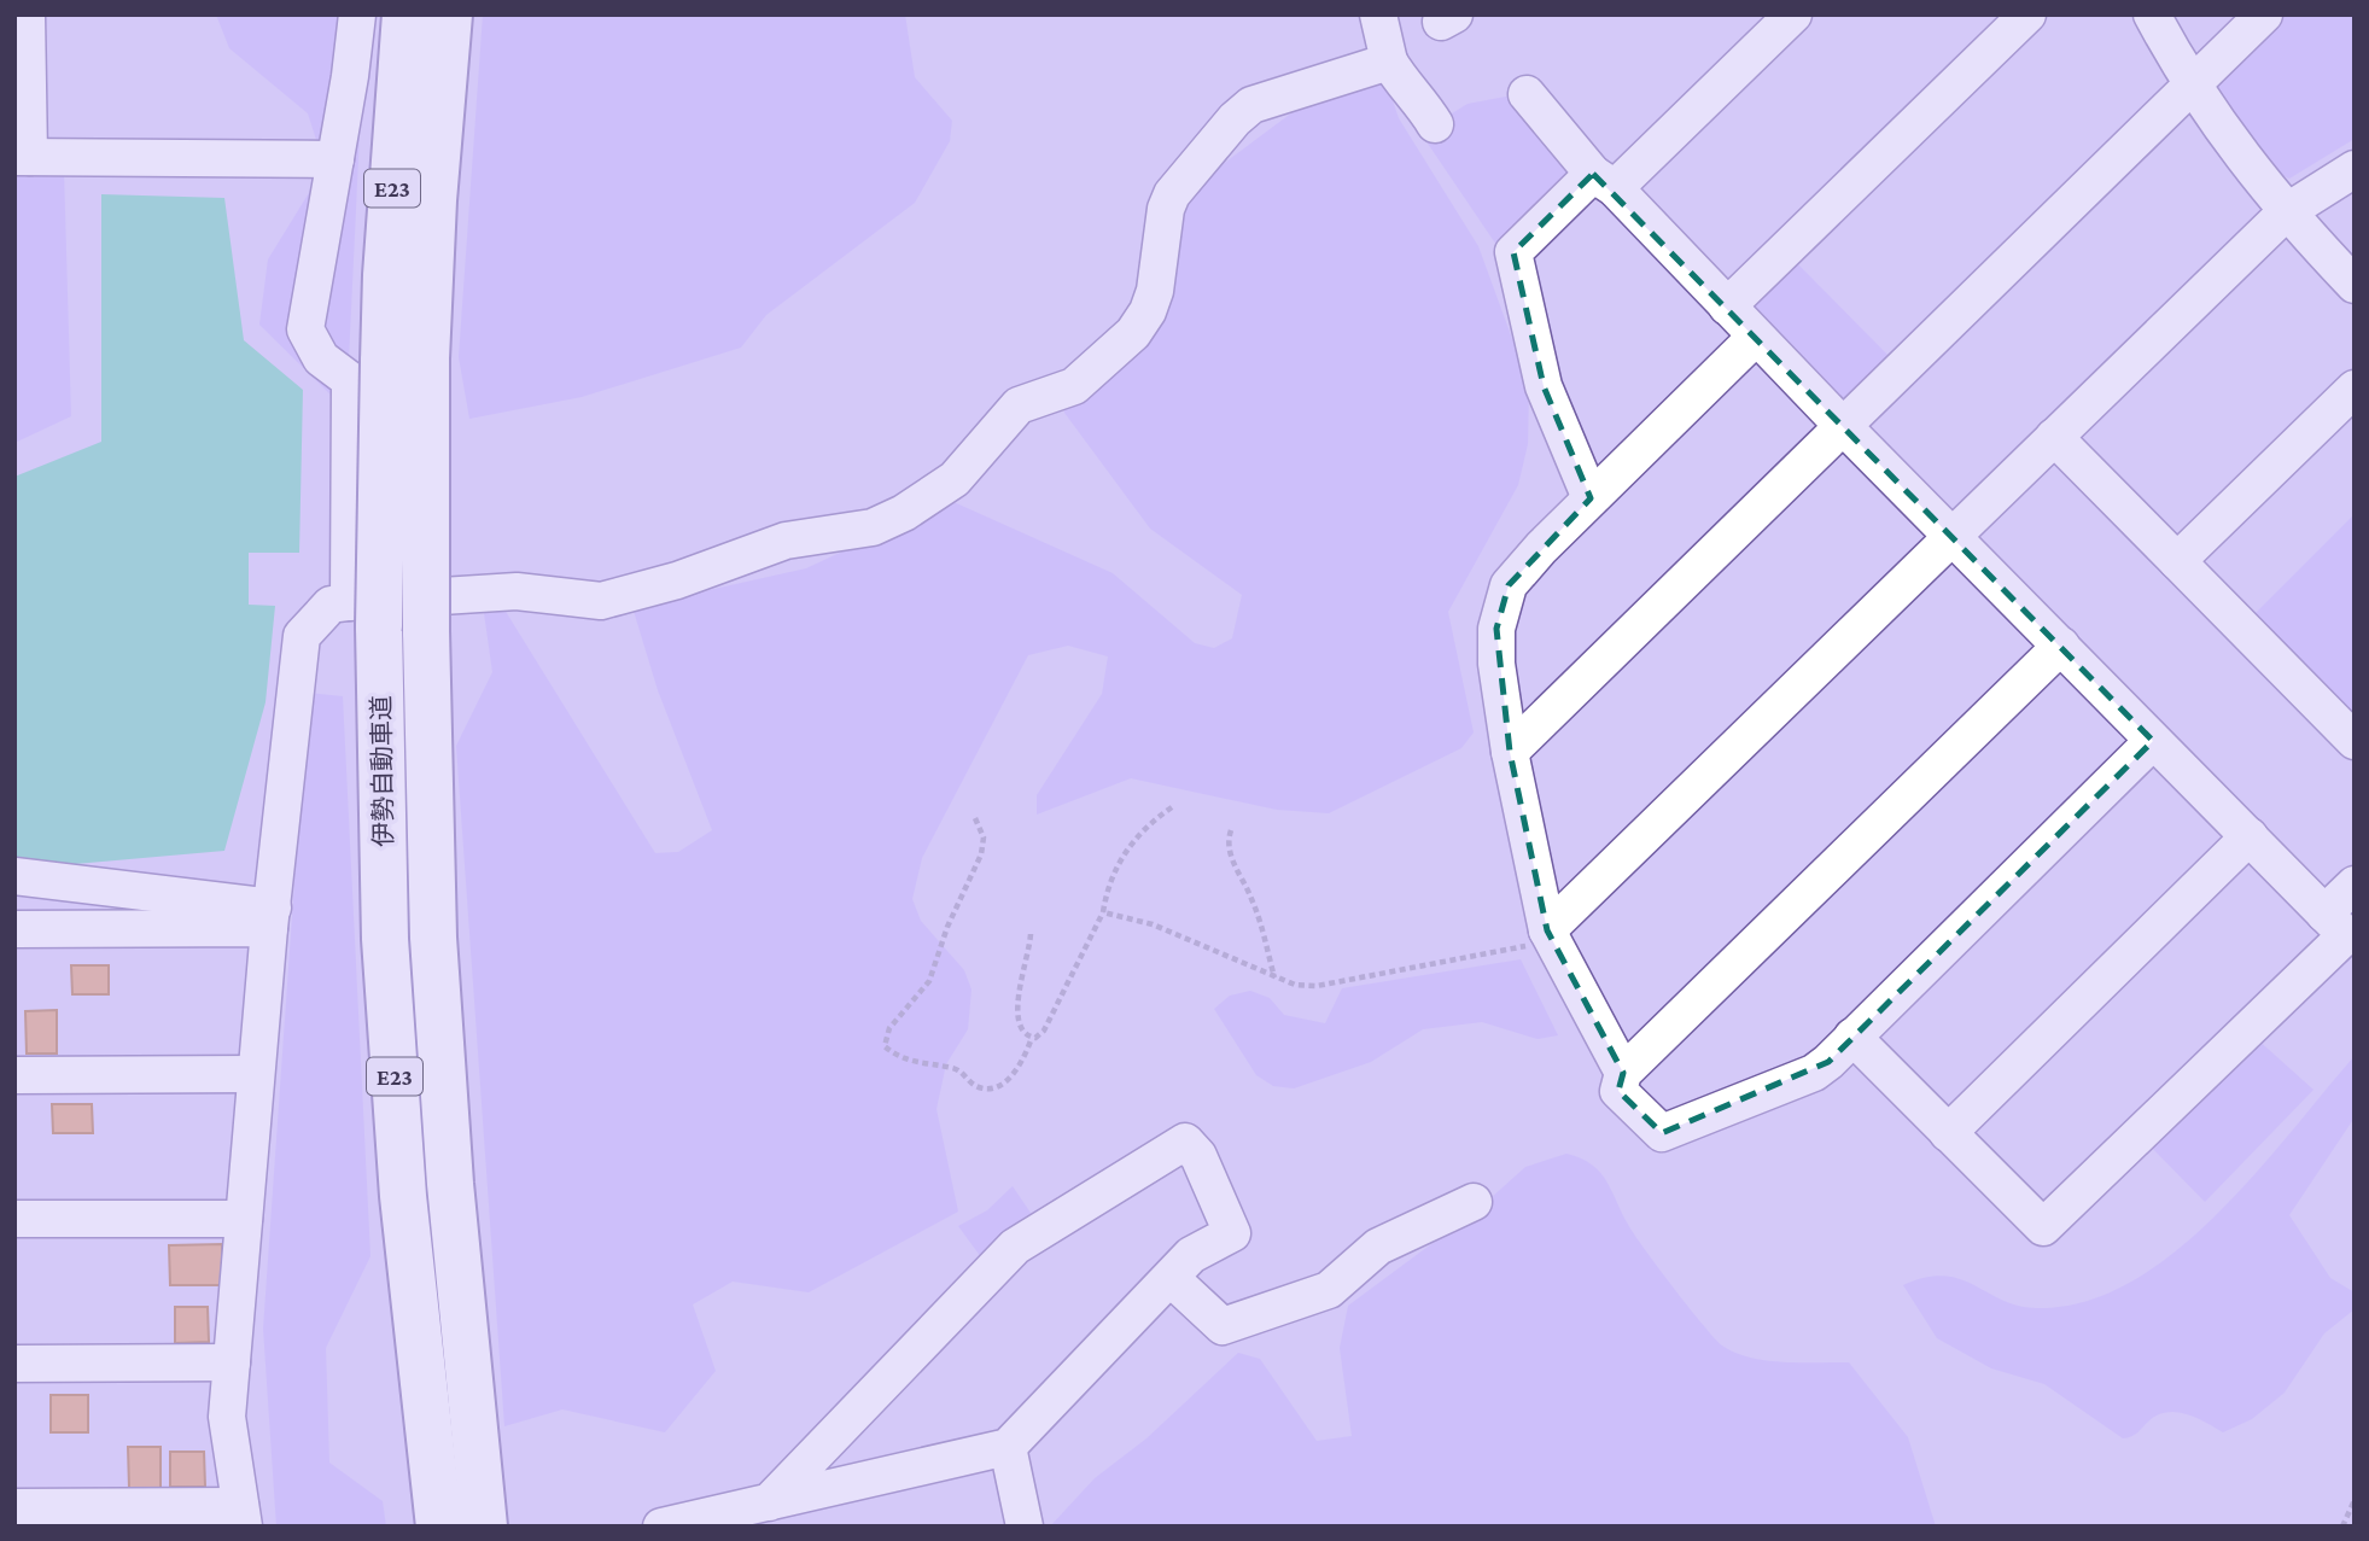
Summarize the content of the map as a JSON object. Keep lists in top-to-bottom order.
{
  "streets": {
    "highway": ["E23", "伊勢自動車道"]
  }
}
